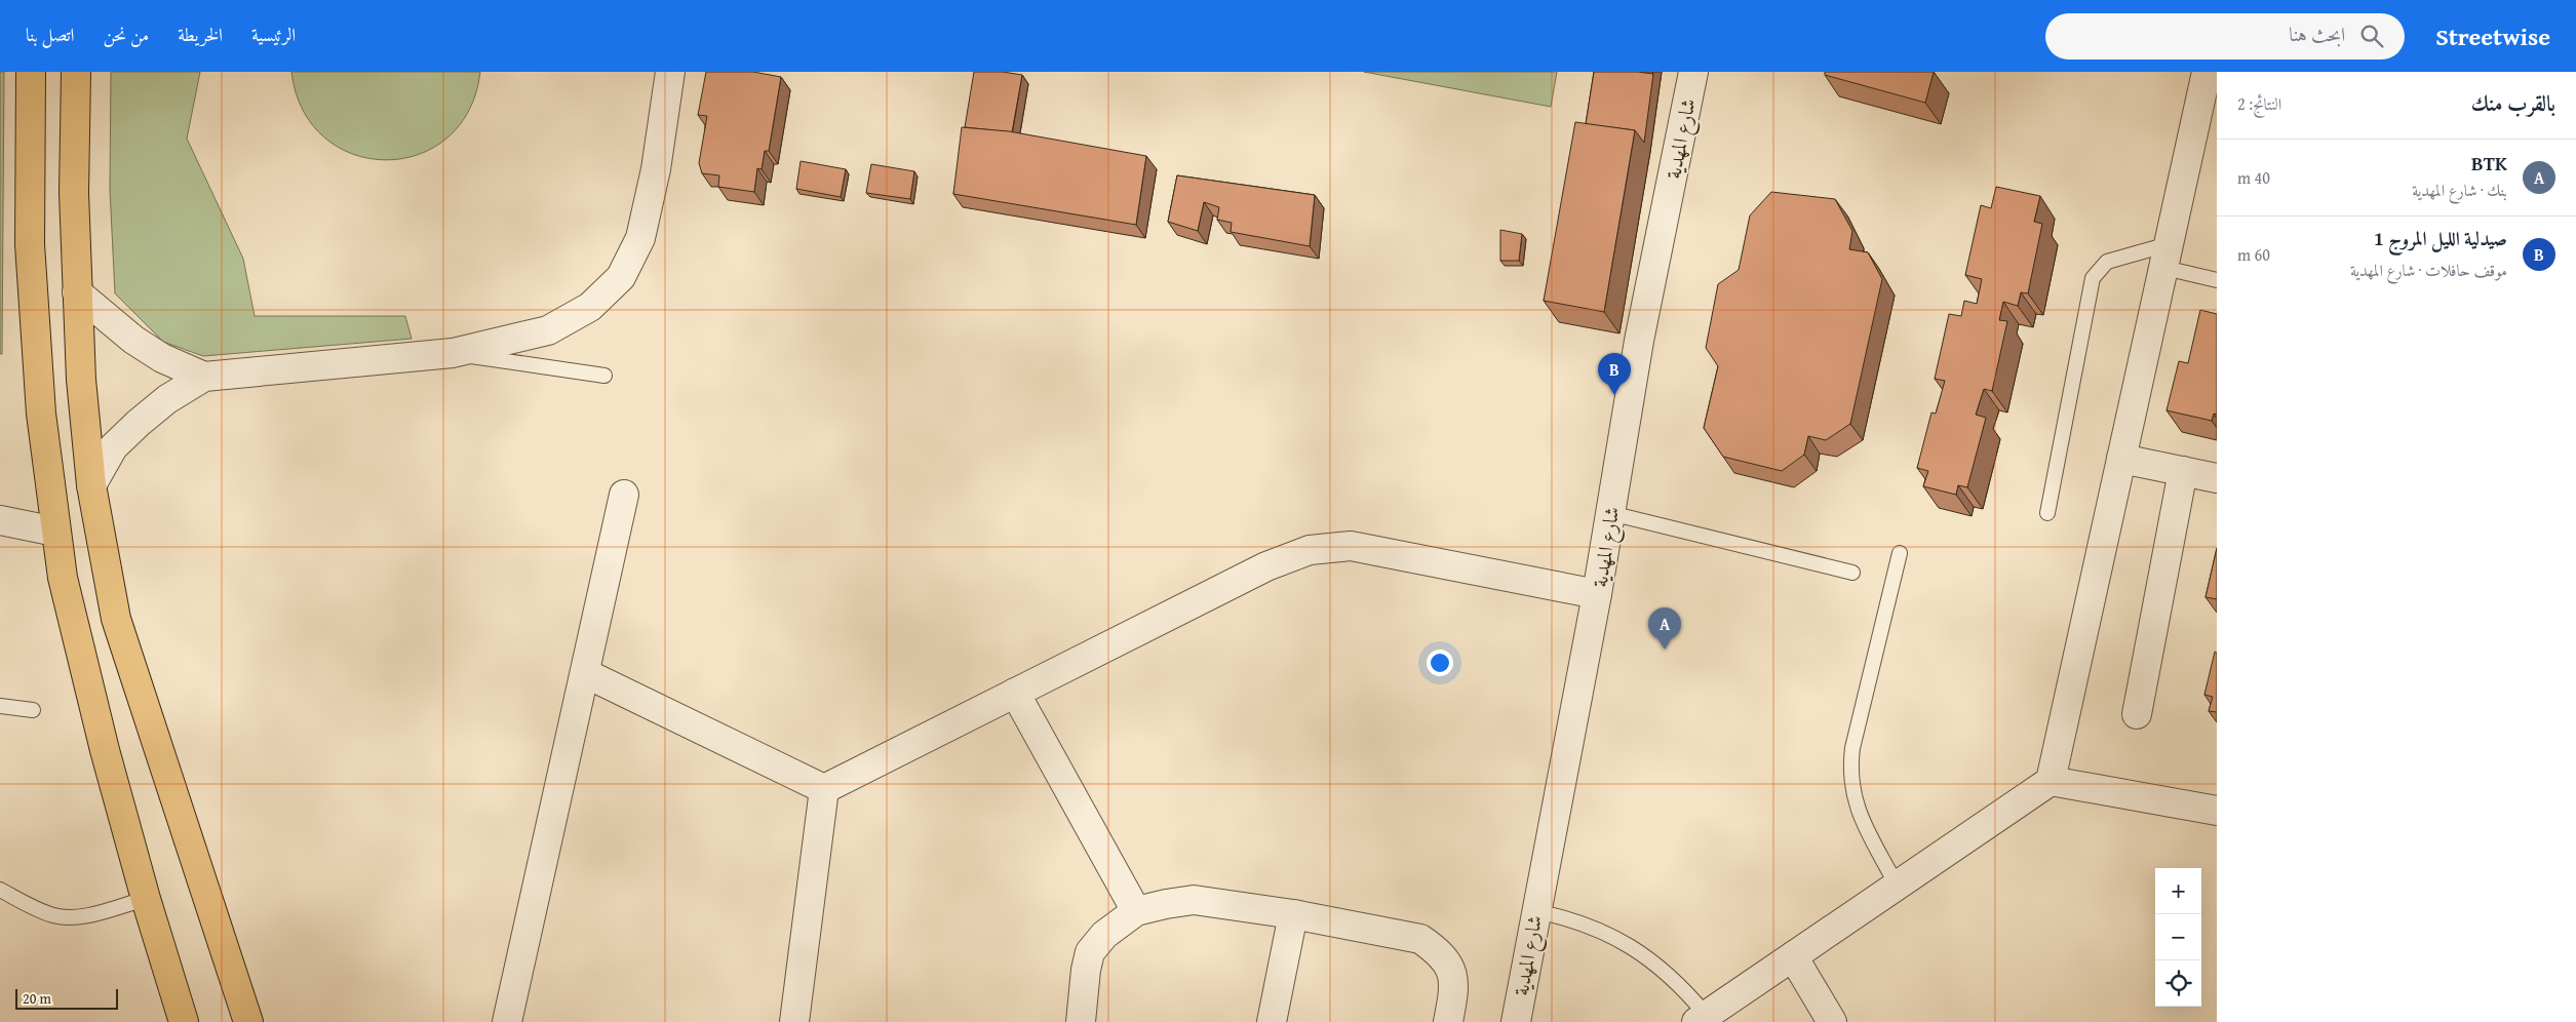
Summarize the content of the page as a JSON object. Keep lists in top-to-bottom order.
{
  "streets": {
    "street": ["شارع المهدية"]
  },
  "scale_bar": "20 m",
  "page": {
    "header": "Streetwise",
    "search": "ابحث هنا",
    "nav": [
      "الرئيسية",
      "الخريطة",
      "من نحن",
      "اتصل بنا"
    ],
    "heading": ["بالقرب منك", "النتائج: 2"],
    "list": [
      {
        "mark": "A",
        "name": "BTK",
        "note": "بنك · شارع المهدية",
        "value": "40 m"
      },
      {
        "mark": "B",
        "name": "صيدلية الليل المروج 1",
        "note": "موقف حافلات · شارع المهدية",
        "value": "60 m"
      }
    ],
    "pins": ["B", "A"],
    "map_buttons": ["+", "−"],
    "scale": "20 m"
  }
}
